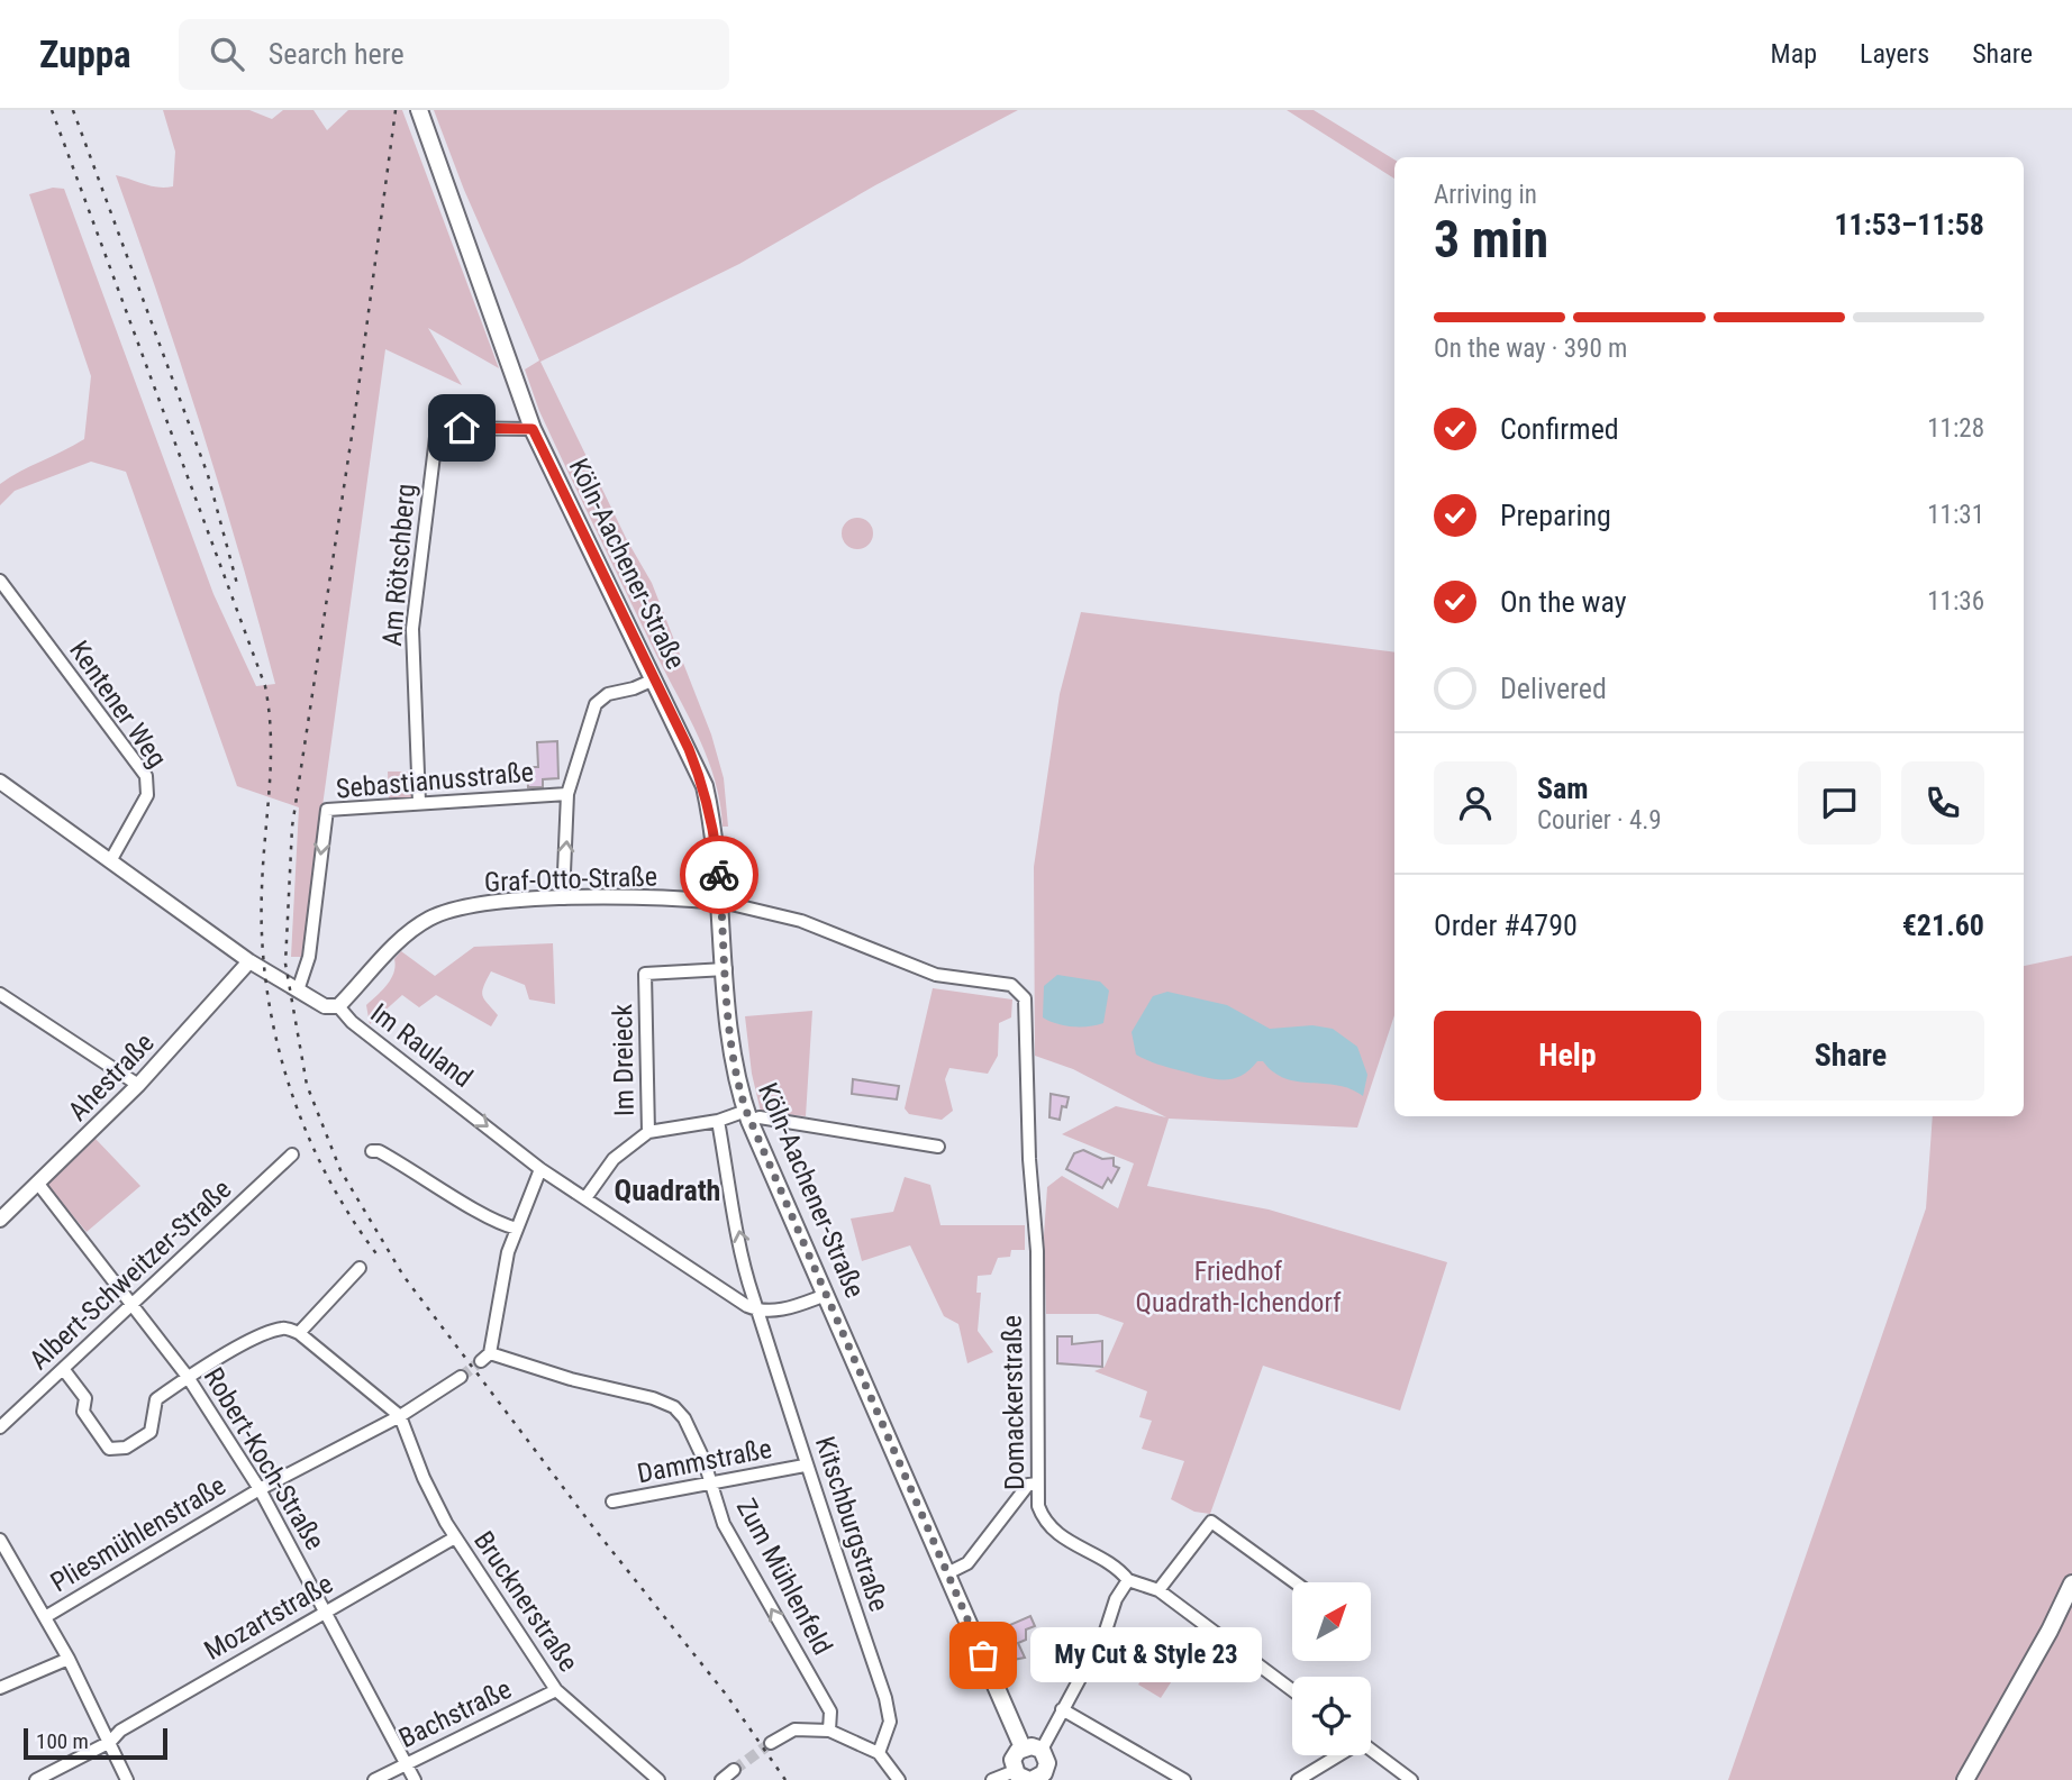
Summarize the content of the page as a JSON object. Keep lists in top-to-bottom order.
{
  "streets": {
    "main road": ["Köln-Aachener-Straße"],
    "street": [
      "Am Rötschberg",
      "Kentener Weg",
      "Sebastianusstraße",
      "Graf-Otto-Straße",
      "Im Rauland",
      "Im Dreieck",
      "Ahestraße",
      "Albert-Schweitzer-Straße",
      "Domackerstraße",
      "Robert-Koch-Straße",
      "Dammstraße",
      "Kitschburgstraße",
      "Pliesmühlenstraße",
      "Zum Mühlenfeld",
      "Brucknerstraße",
      "Mozartstraße",
      "Bachstraße"
    ]
  },
  "crossings": [
    ["Köln-Aachener-Straße", "Am Rötschberg"],
    ["Köln-Aachener-Straße", "Sebastianusstraße"],
    ["Köln-Aachener-Straße", "Graf-Otto-Straße"],
    ["Köln-Aachener-Straße", "Im Dreieck"],
    ["Am Rötschberg", "Sebastianusstraße"],
    ["Kentener Weg", "Im Rauland"],
    ["Sebastianusstraße", "Im Rauland"],
    ["Graf-Otto-Straße", "Im Rauland"],
    ["Graf-Otto-Straße", "Domackerstraße"],
    ["Im Rauland", "Ahestraße"],
    ["Im Rauland", "Kitschburgstraße"],
    ["Ahestraße", "Robert-Koch-Straße"],
    ["Albert-Schweitzer-Straße", "Robert-Koch-Straße"],
    ["Robert-Koch-Straße", "Pliesmühlenstraße"],
    ["Robert-Koch-Straße", "Mozartstraße"],
    ["Robert-Koch-Straße", "Bachstraße"],
    ["Dammstraße", "Kitschburgstraße"],
    ["Dammstraße", "Zum Mühlenfeld"],
    ["Pliesmühlenstraße", "Brucknerstraße"],
    ["Brucknerstraße", "Mozartstraße"],
    ["Brucknerstraße", "Bachstraße"]
  ],
  "one_way": ["Sebastianusstraße", "Zum Mühlenfeld"],
  "districts": ["Quadrath"],
  "parks": ["Friedhof Quadrath-Ichendorf"],
  "places": ["My Cut & Style 23"],
  "scale_bar": "100 m",
  "north": "top right",
  "page": {
    "header": "Zuppa",
    "search": "Search here",
    "nav": ["Map", "Layers", "Share"],
    "heading": ["3 min", "Arriving in", "11:53–11:58"],
    "panel": [
      "Sam",
      "Courier · 4.9",
      "Order #4790",
      "€21.60"
    ],
    "bar": "On the way · 390 m",
    "list": [
      ["Confirmed", "11:28"],
      ["Preparing", "11:31"],
      ["On the way", "11:36"],
      "Delivered"
    ],
    "buttons": ["Help", "Share"],
    "bubble": "My Cut & Style 23",
    "scale": "100 m"
  }
}
